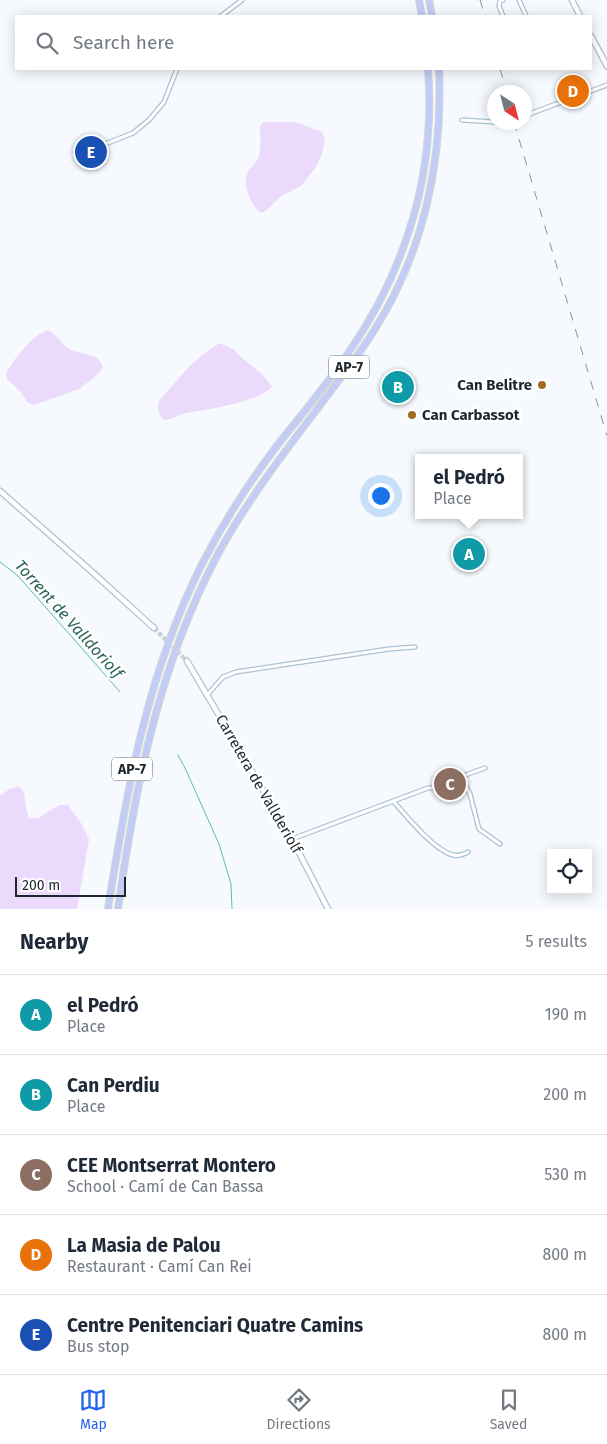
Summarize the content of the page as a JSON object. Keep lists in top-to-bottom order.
{
  "streets": {
    "highway": ["AP-7"],
    "street": ["Carretera de Vallderiolf"]
  },
  "water": ["Torrent de Valldoriolf"],
  "places": ["Can Belitre", "Can Carbassot"],
  "scale_bar": "200 m",
  "north": "bottom right",
  "page": {
    "search": "Search here",
    "pins": [
      "D",
      "E",
      "B",
      "A",
      "C"
    ],
    "popup": ["el Pedró", "Place"],
    "scale": "200 m",
    "heading": ["Nearby", "5 results"],
    "list": [
      {
        "mark": "A",
        "name": "el Pedró",
        "note": "Place",
        "value": "190 m"
      },
      {
        "mark": "B",
        "name": "Can Perdiu",
        "note": "Place",
        "value": "200 m"
      },
      {
        "mark": "C",
        "name": "CEE Montserrat Montero",
        "note": "School · Camí de Can Bassa",
        "value": "530 m"
      },
      {
        "mark": "D",
        "name": "La Masia de Palou",
        "note": "Restaurant · Camí Can Rei",
        "value": "800 m"
      },
      {
        "mark": "E",
        "name": "Centre Penitenciari Quatre Camins",
        "note": "Bus stop",
        "value": "800 m"
      }
    ],
    "nav": ["Map", "Directions", "Saved"]
  }
}
